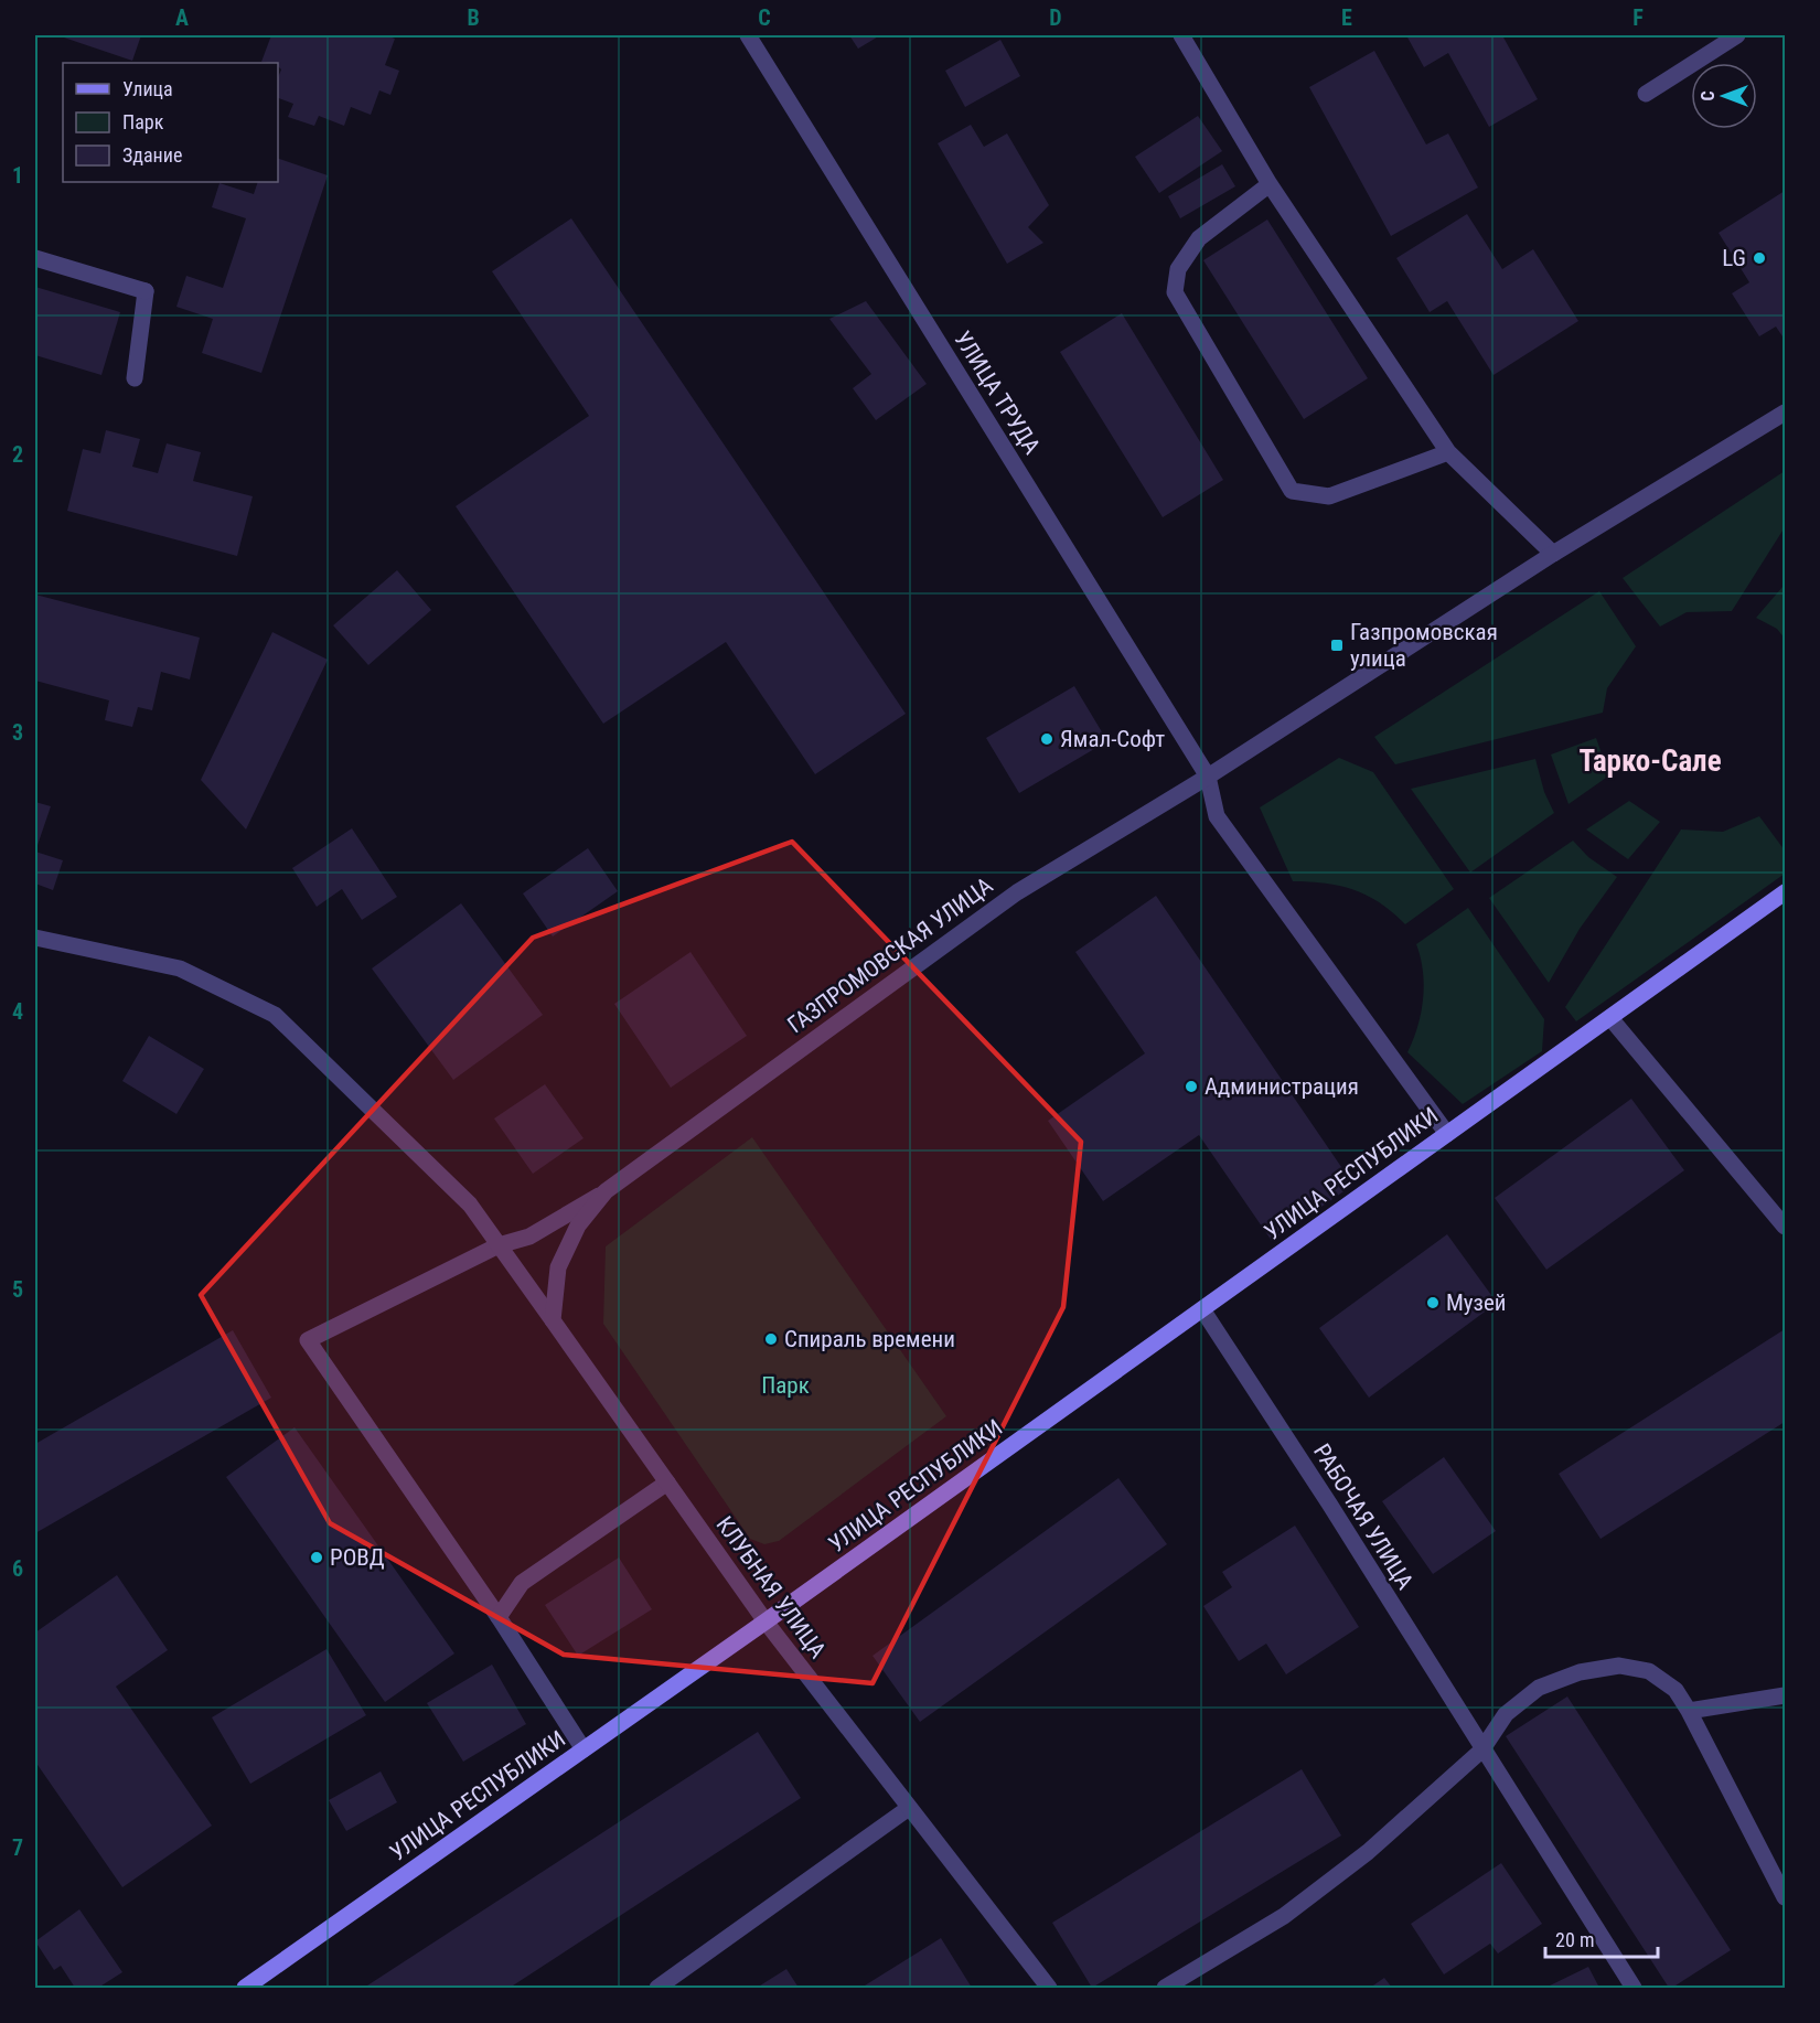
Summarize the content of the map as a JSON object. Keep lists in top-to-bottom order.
{
  "streets": {
    "main road": ["УЛИЦА РЕСПУБЛИКИ"],
    "street": [
      "УЛИЦА ТРУДА",
      "ГАЗПРОМОВСКАЯ УЛИЦА",
      "РАБОЧАЯ УЛИЦА",
      "КЛУБНАЯ УЛИЦА"
    ]
  },
  "crossings": [
    ["УЛИЦА ТРУДА", "ГАЗПРОМОВСКАЯ УЛИЦА"],
    ["УЛИЦА ТРУДА", "УЛИЦА РЕСПУБЛИКИ"],
    ["ГАЗПРОМОВСКАЯ УЛИЦА", "КЛУБНАЯ УЛИЦА"],
    ["УЛИЦА РЕСПУБЛИКИ", "РАБОЧАЯ УЛИЦА"],
    ["УЛИЦА РЕСПУБЛИКИ", "КЛУБНАЯ УЛИЦА"]
  ],
  "districts": ["Тарко-Сале"],
  "parks": ["Парк"],
  "places": {
    "other": [
      "LG",
      "Ямал-Софт",
      "Администрация",
      "Музей",
      "Спираль времени",
      "РОВД"
    ],
    "transit": ["Газпромовская улица"]
  },
  "legend": ["Улица", "Парк", "Здание"],
  "scale_bar": "20 m",
  "north": "left",
  "grid": {
    "columns": [
      "A",
      "B",
      "C",
      "D",
      "E",
      "F"
    ],
    "rows": [
      "1",
      "2",
      "3",
      "4",
      "5",
      "6",
      "7"
    ]
  }
}
